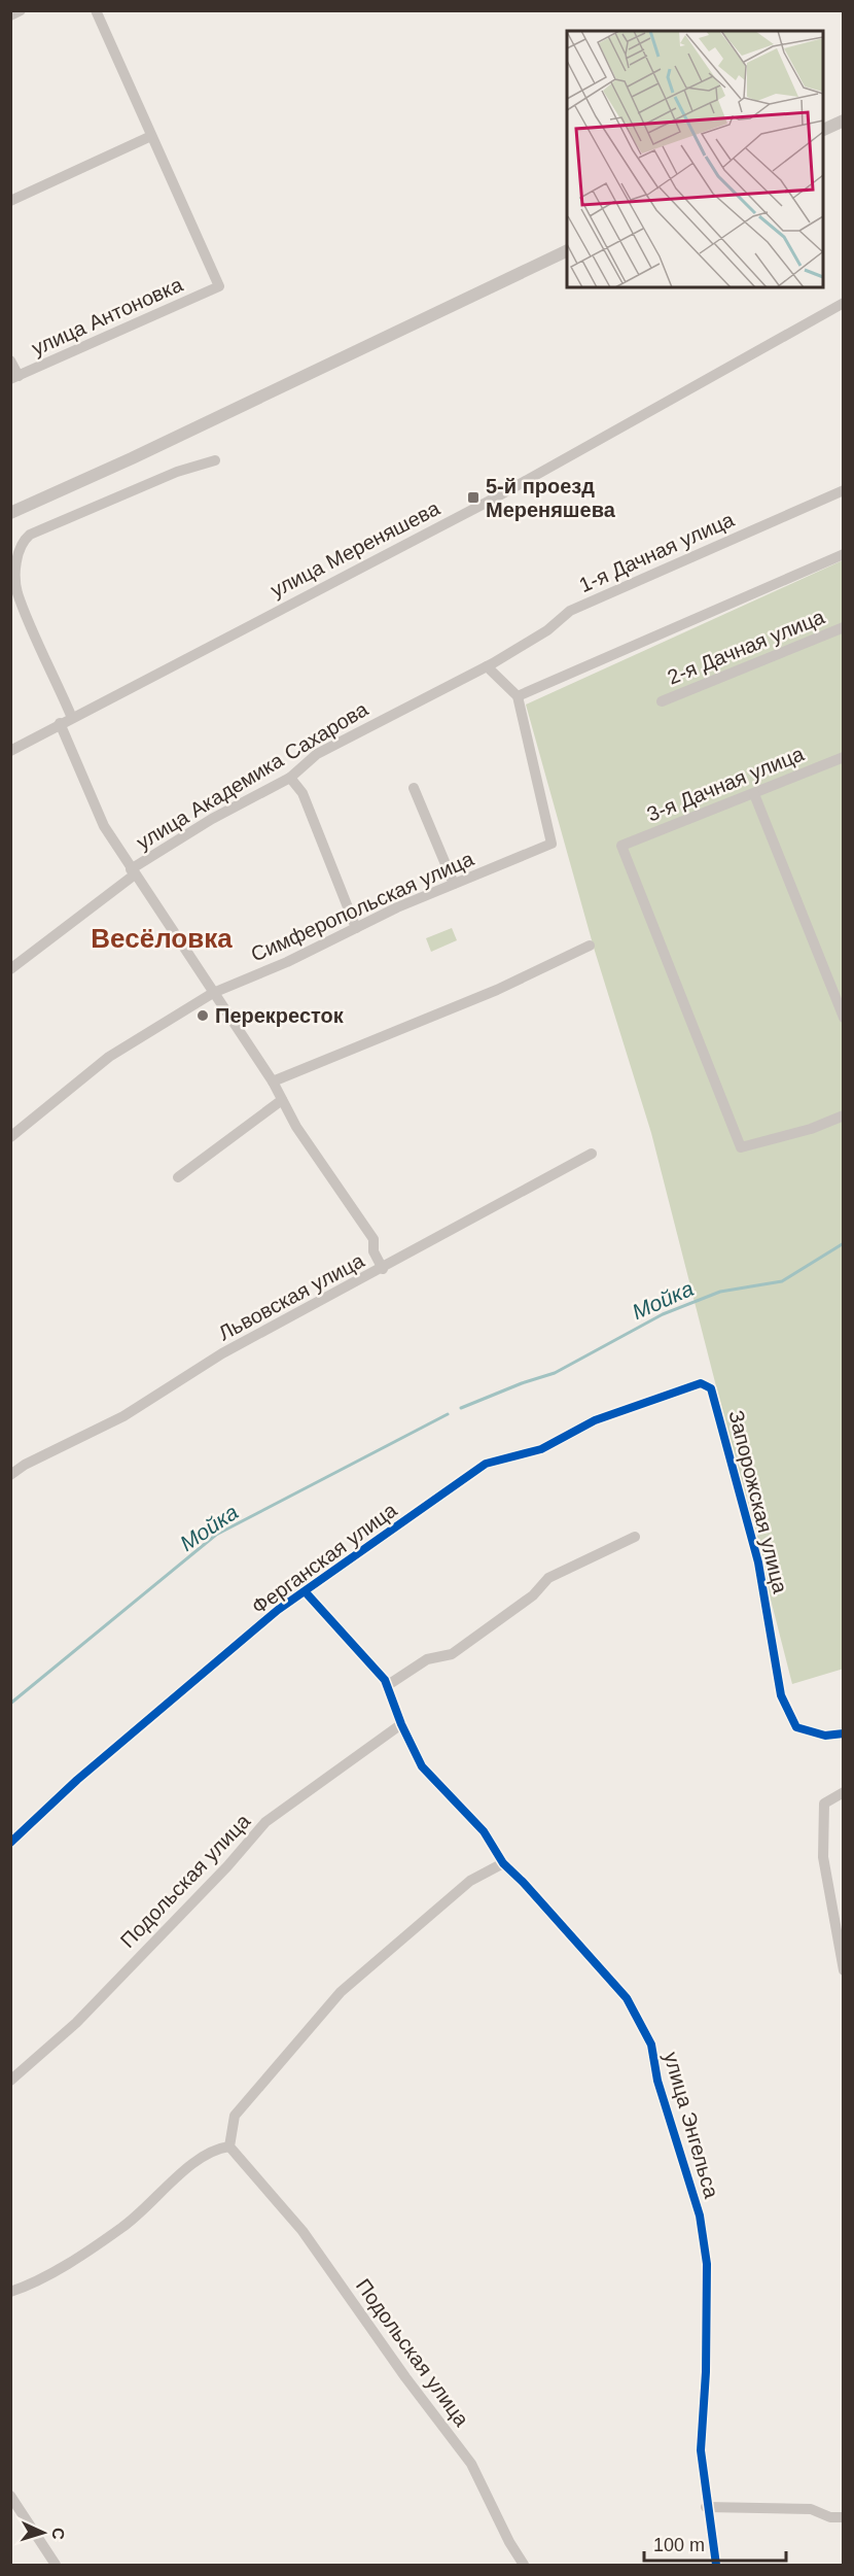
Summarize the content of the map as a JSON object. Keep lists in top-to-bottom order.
{
  "streets": {
    "street": [
      "улица Антоновка",
      "улица Мереняшева",
      "1-я Дачная улица",
      "2-я Дачная улица",
      "улица Академика Сахарова",
      "3-я Дачная улица",
      "Симферопольская улица",
      "Львовская улица",
      "Запорожская улица",
      "Ферганская улица",
      "Подольская улица",
      "улица Энгельса"
    ]
  },
  "crossings": [
    ["1-я Дачная улица", "улица Академика Сахарова"],
    ["Запорожская улица", "Ферганская улица"],
    ["Ферганская улица", "улица Энгельса"],
    ["Подольская улица", "улица Энгельса"]
  ],
  "districts": ["Весёловка"],
  "water": ["Мойка"],
  "places": {
    "transit": ["5-й проезд Мереняшева"],
    "other": ["Перекресток"]
  },
  "scale_bar": "100 m",
  "north": "right"
}
